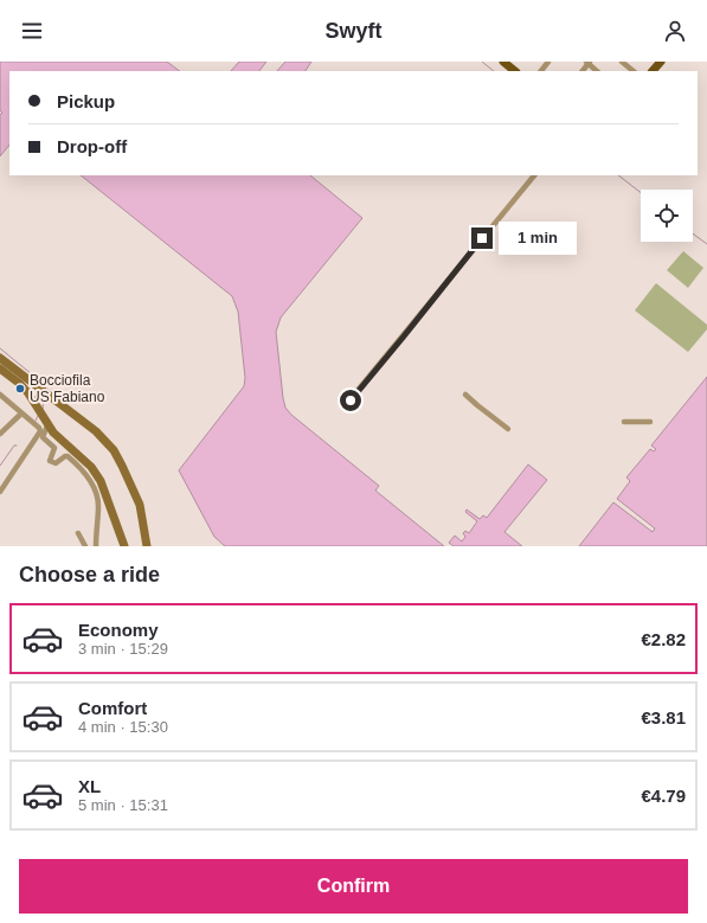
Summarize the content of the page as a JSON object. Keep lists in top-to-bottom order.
{
  "places": ["Bocciofila US Fabiano"],
  "page": {
    "header": "Swyft",
    "banner": ["Pickup", "Drop-off"],
    "bubble": "1 min",
    "heading": "Choose a ride",
    "list": [
      {
        "name": "Economy",
        "note": "3 min · 15:29",
        "value": "€2.82"
      },
      {
        "name": "Comfort",
        "note": "4 min · 15:30",
        "value": "€3.81"
      },
      {
        "name": "XL",
        "note": "5 min · 15:31",
        "value": "€4.79"
      }
    ],
    "buttons": "Confirm"
  }
}
